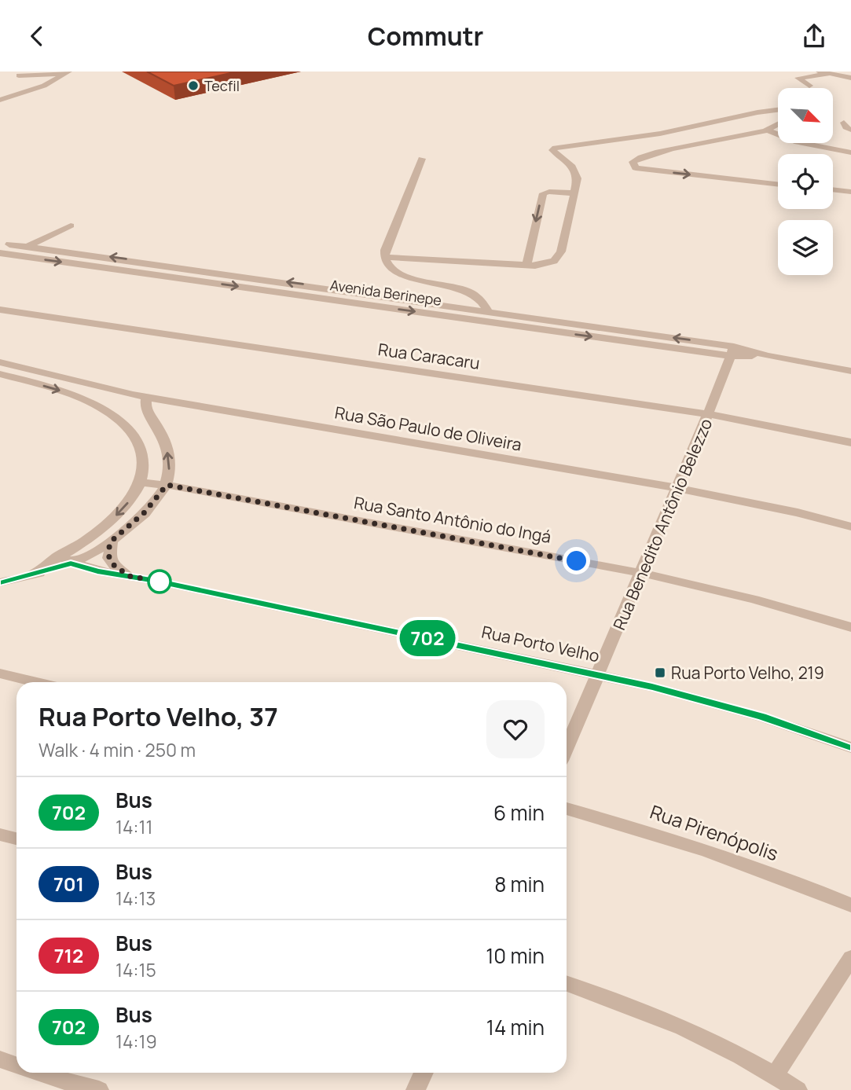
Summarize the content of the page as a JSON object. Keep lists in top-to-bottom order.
{
  "streets": {
    "street": [
      "Avenida Berinepe",
      "Rua Caracaru",
      "Rua São Paulo de Oliveira",
      "Rua Santo Antônio do Ingá",
      "Rua Benedito Antônio Belezzo",
      "Rua Porto Velho",
      "Rua Pirenópolis"
    ]
  },
  "crossings": [
    ["Avenida Berinepe", "Rua Benedito Antônio Belezzo"],
    ["Rua Caracaru", "Rua Benedito Antônio Belezzo"],
    ["Rua São Paulo de Oliveira", "Rua Benedito Antônio Belezzo"],
    ["Rua Santo Antônio do Ingá", "Rua Benedito Antônio Belezzo"],
    ["Rua Benedito Antônio Belezzo", "Rua Porto Velho"]
  ],
  "places": {
    "other": ["Tecfil"],
    "transit": ["Rua Porto Velho, 219"]
  },
  "lines": ["bus line 702"],
  "north": "bottom right",
  "page": {
    "header": "Commutr",
    "on_map": "702",
    "heading": ["Rua Porto Velho, 37", "Walk · 4 min · 250 m"],
    "list": [
      {
        "mark": "702",
        "name": "Bus",
        "note": "14:11",
        "value": "6 min"
      },
      {
        "mark": "701",
        "name": "Bus",
        "note": "14:13",
        "value": "8 min"
      },
      {
        "mark": "712",
        "name": "Bus",
        "note": "14:15",
        "value": "10 min"
      },
      {
        "mark": "702",
        "name": "Bus",
        "note": "14:19",
        "value": "14 min"
      }
    ]
  }
}
